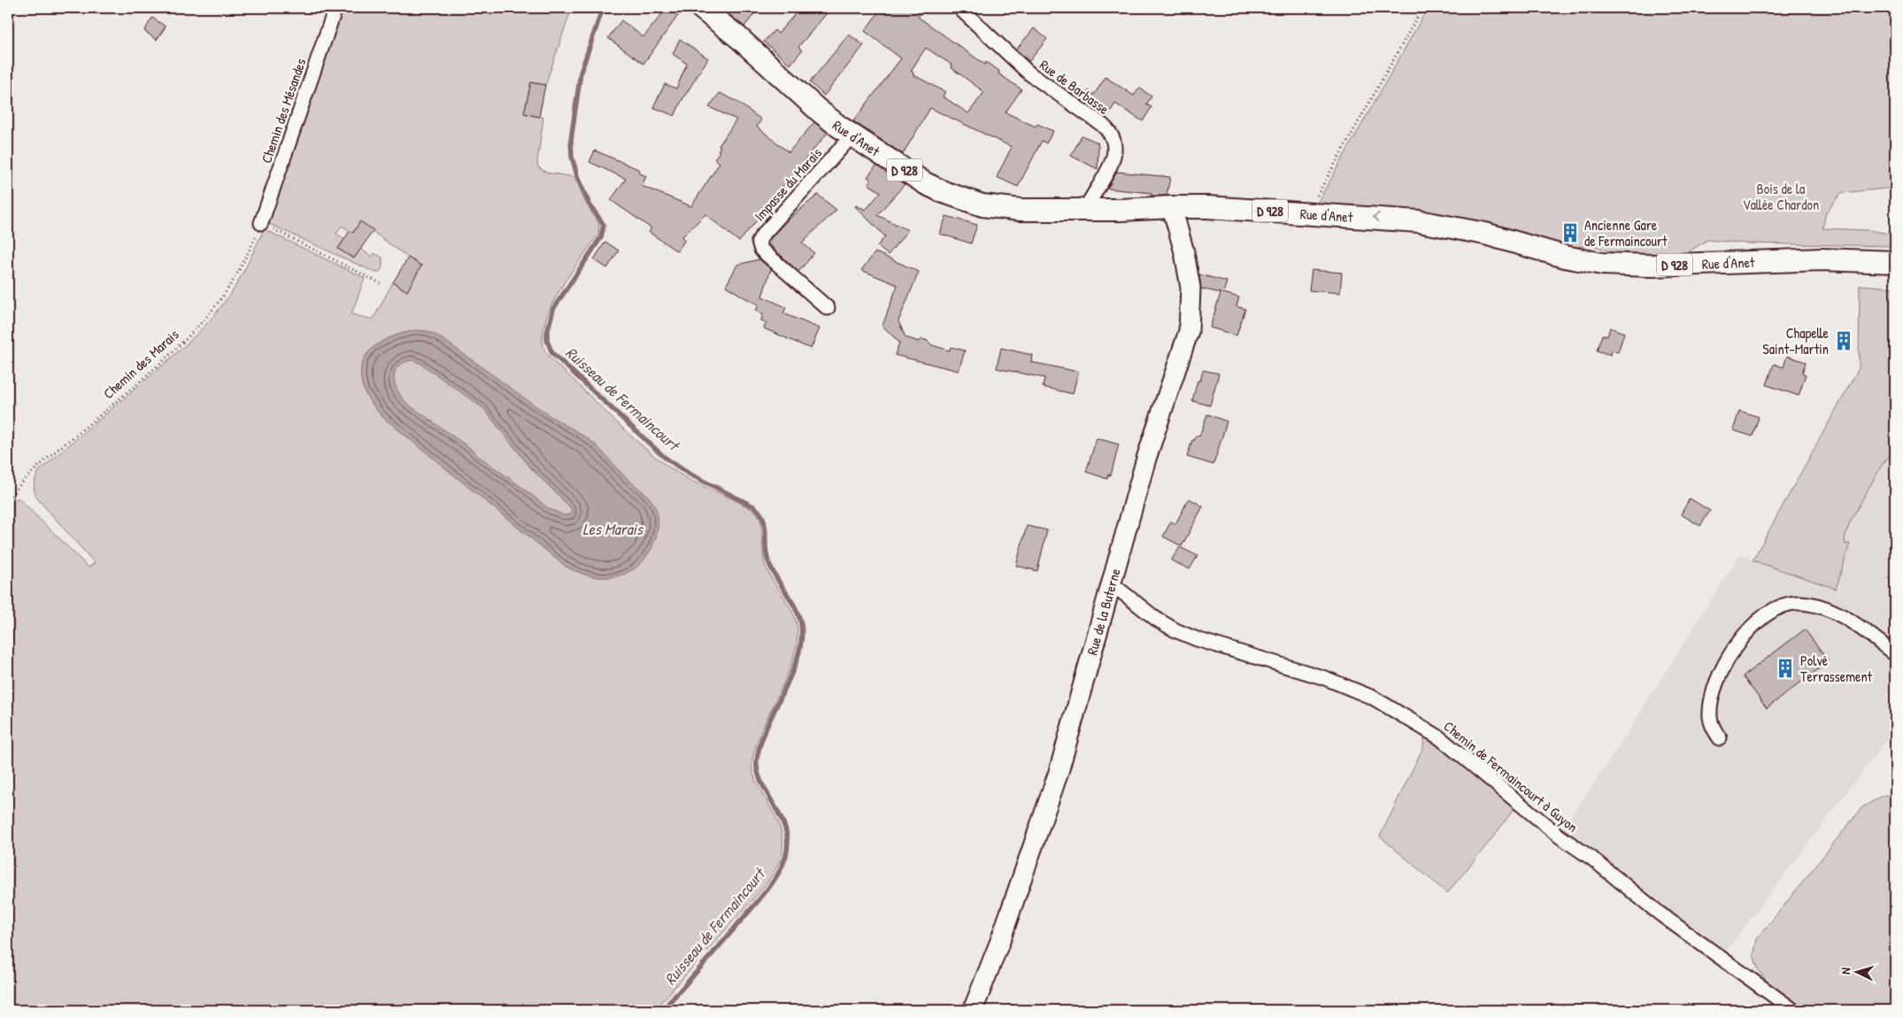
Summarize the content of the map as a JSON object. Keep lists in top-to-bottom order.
{
  "streets": {
    "main road": ["Rue d'Anet", "D 928"],
    "street": [
      "Rue de Barbasse",
      "Chemin des Mésandes",
      "Impasse du Marais",
      "Rue de la Buterne",
      "Chemin de Fermaincourt à Guyon"
    ],
    "path": ["Chemin des Marais"]
  },
  "crossings": [
    ["Rue de Barbasse", "Rue d'Anet"],
    ["Chemin des Mésandes", "Chemin des Marais"],
    ["Rue d'Anet", "Impasse du Marais"],
    ["Rue d'Anet", "Rue de la Buterne"],
    ["Rue de la Buterne", "Chemin de Fermaincourt à Guyon"]
  ],
  "water": ["Ruisseau de Fermaincourt", "Les Marais"],
  "parks": ["Bois de la Vallée Chardon"],
  "places": {
    "building": ["Ancienne Gare de Fermaincourt", "Chapelle Saint-Martin", "Polvé Terrassement"]
  },
  "north": "left"
}
